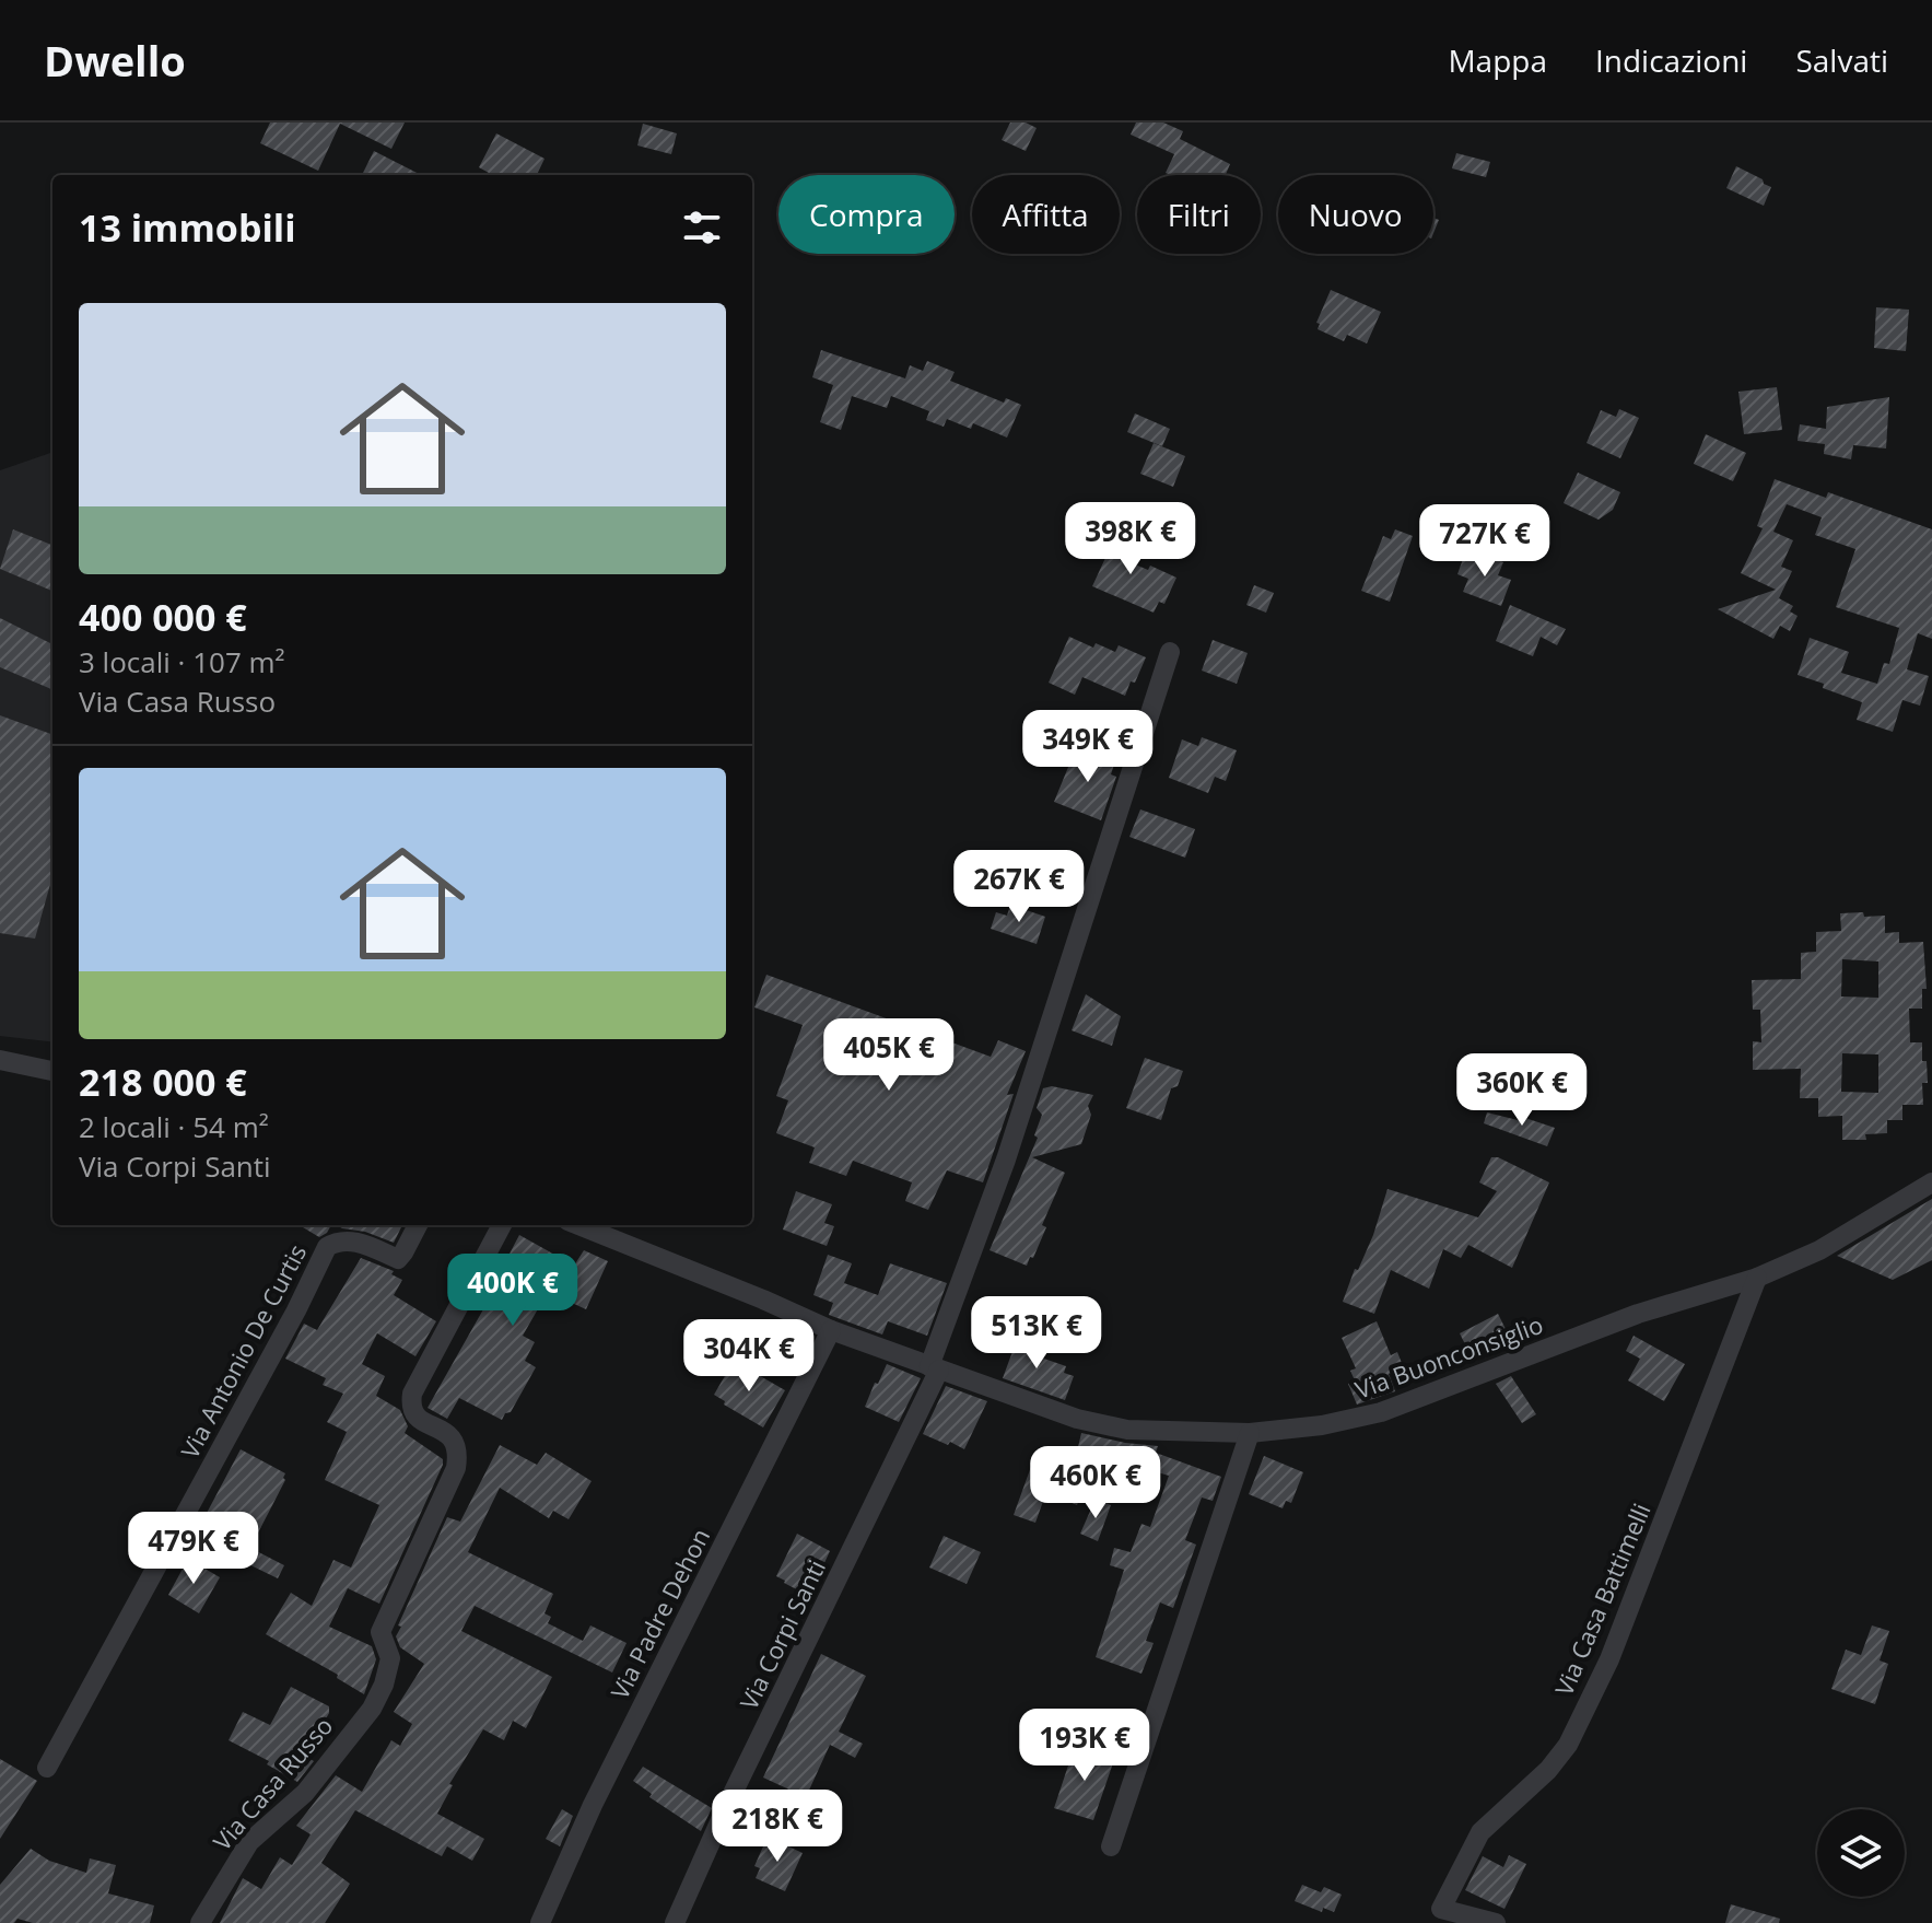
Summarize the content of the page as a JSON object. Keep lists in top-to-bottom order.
{
  "streets": {
    "street": [
      "Via Antonio De Curtis",
      "Via Buonconsiglio",
      "Via Casa Battimelli",
      "Via Padre Dehon",
      "Via Corpi Santi",
      "Via Casa Russo"
    ]
  },
  "crossings": [
    ["Via Buonconsiglio", "Via Casa Battimelli"],
    ["Via Buonconsiglio", "Via Padre Dehon"],
    ["Via Buonconsiglio", "Via Corpi Santi"]
  ],
  "page": {
    "header": "Dwello",
    "nav": ["Mappa", "Indicazioni", "Salvati"],
    "chip": [
      "Compra",
      "Affitta",
      "Filtri",
      "Nuovo"
    ],
    "heading": "13 immobili",
    "list": [
      {
        "name": "400 000 €",
        "note": "3 locali · 107 m² · Via Casa Russo"
      },
      {
        "name": "218 000 €",
        "note": "2 locali · 54 m² · Via Corpi Santi"
      }
    ],
    "price": [
      "398K €",
      "727K €",
      "349K €",
      "267K €",
      "405K €",
      "360K €",
      "400K €",
      "513K €",
      "304K €",
      "460K €",
      "479K €",
      "193K €",
      "218K €"
    ]
  }
}
